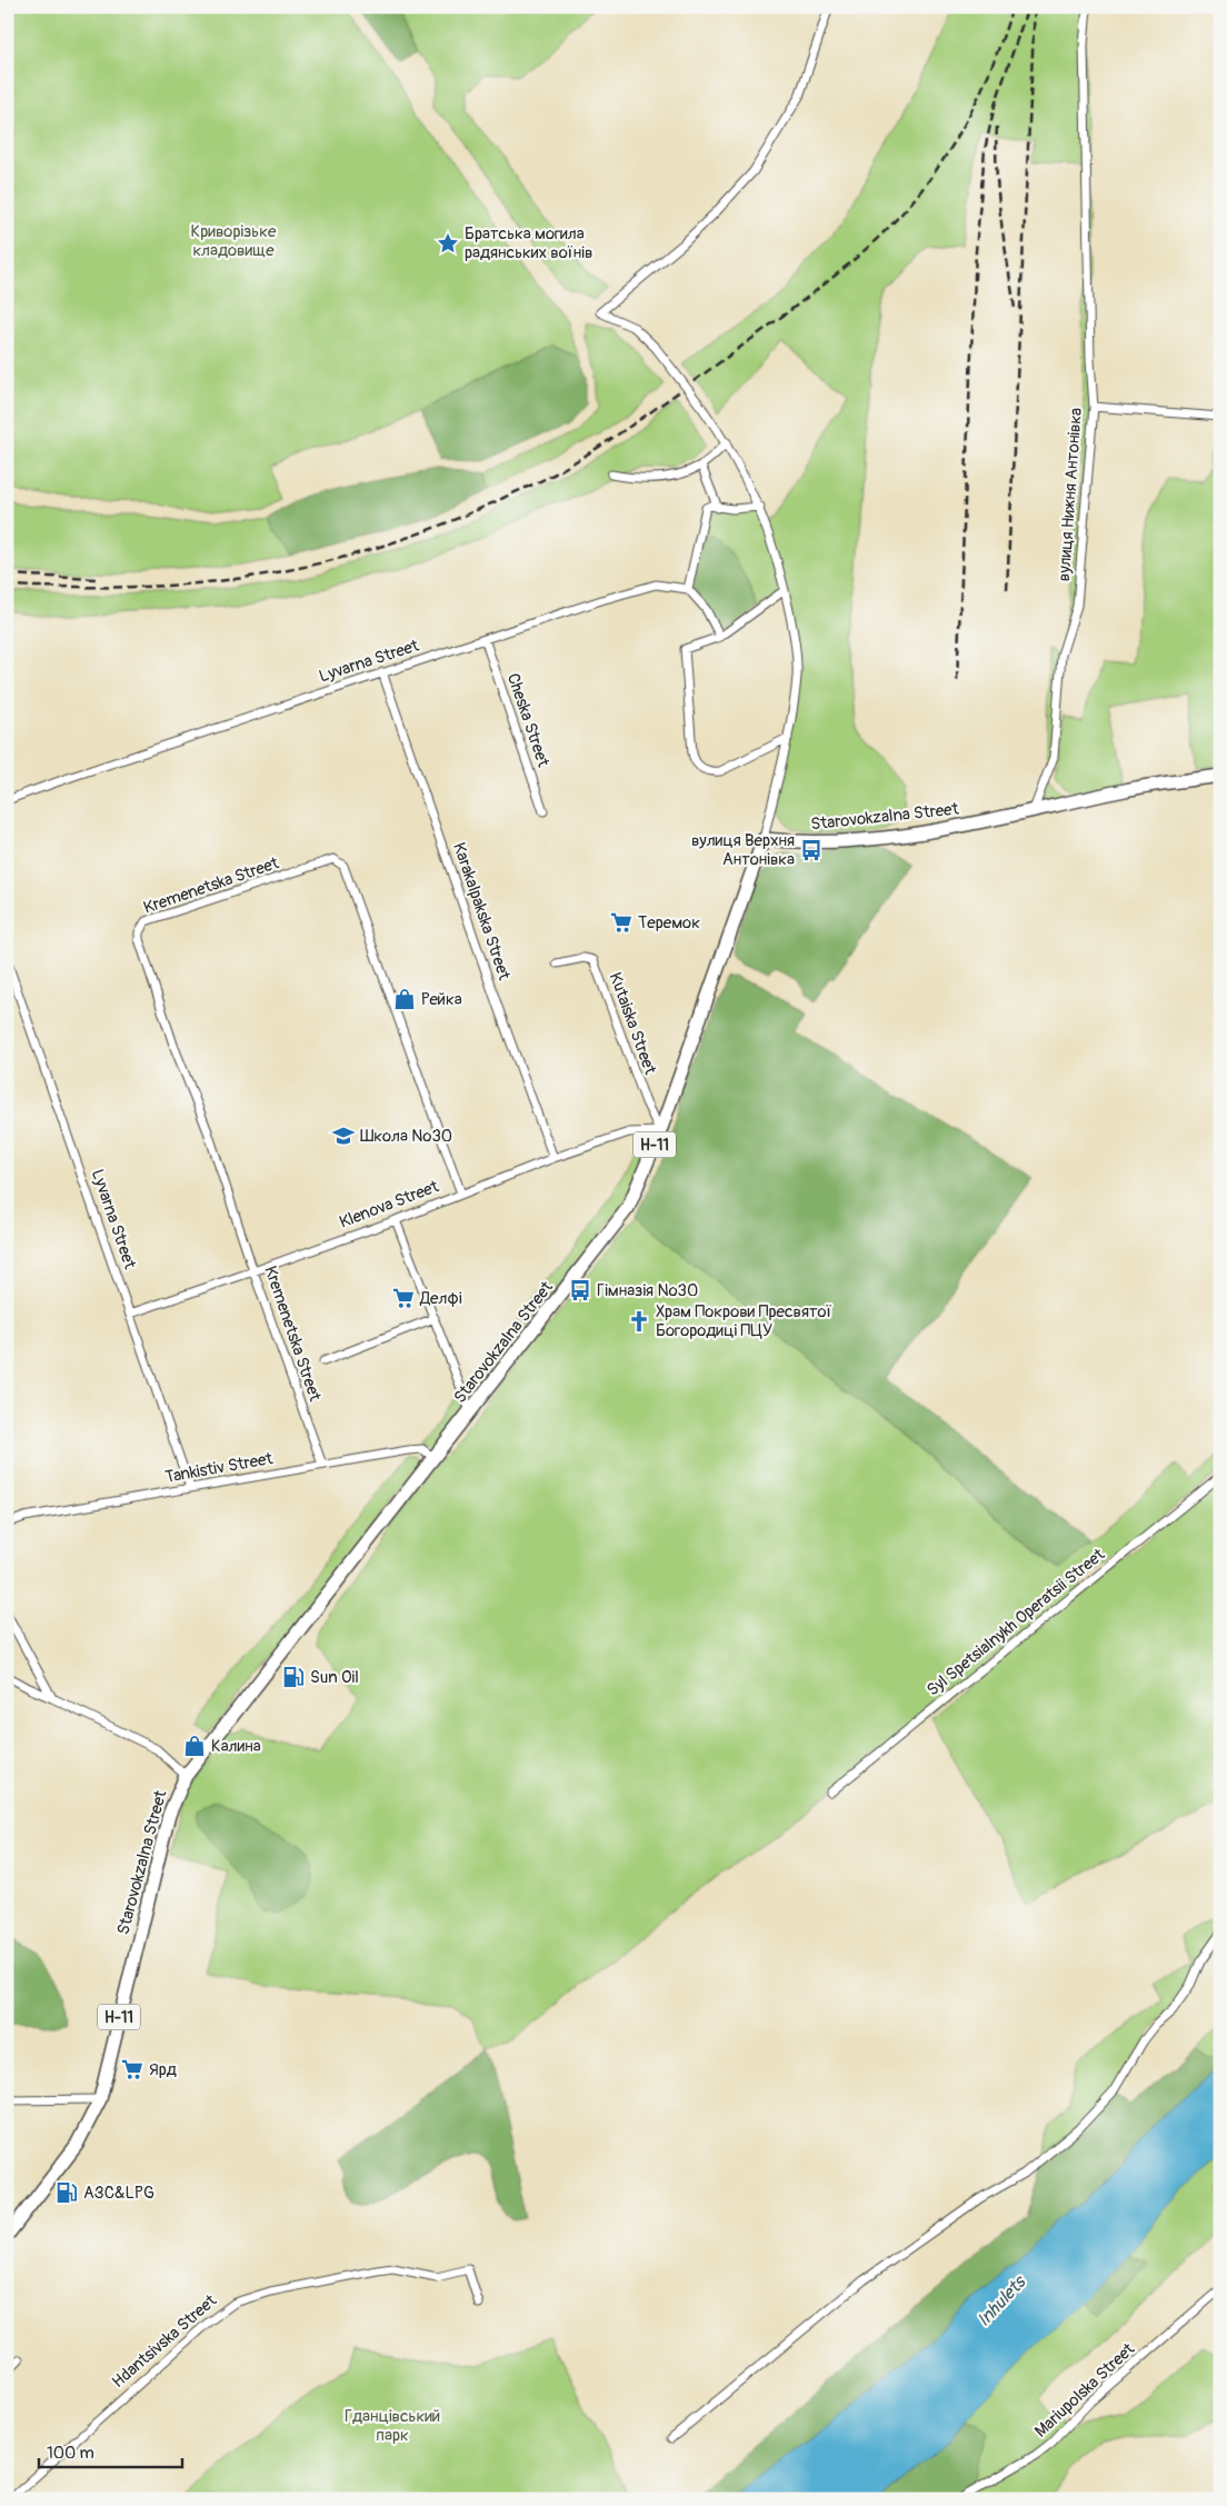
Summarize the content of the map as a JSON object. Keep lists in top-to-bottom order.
{
  "streets": {
    "main road": ["Starovokzalna Street", "Н-11"],
    "street": [
      "вулиця Нижня Антонівка",
      "Lyvarna Street",
      "Cheska Street",
      "Kremenetska Street",
      "Karakalpakska Street",
      "Kutaiska Street",
      "Klenova Street",
      "Tankistiv Street",
      "Syl Spetsialnykh Operatsii Street",
      "Hdantsivska Street",
      "Mariupolska Street"
    ]
  },
  "crossings": [
    ["вулиця Нижня Антонівка", "Starovokzalna Street"],
    ["Lyvarna Street", "Cheska Street"],
    ["Lyvarna Street", "Karakalpakska Street"],
    ["Lyvarna Street", "Klenova Street"],
    ["Lyvarna Street", "Tankistiv Street"],
    ["Starovokzalna Street", "Kutaiska Street"],
    ["Starovokzalna Street", "Klenova Street"],
    ["Starovokzalna Street", "Tankistiv Street"],
    ["Kremenetska Street", "Klenova Street"],
    ["Kremenetska Street", "Tankistiv Street"],
    ["Karakalpakska Street", "Klenova Street"],
    ["Kutaiska Street", "Klenova Street"]
  ],
  "water": ["Inhulets"],
  "parks": ["Криворізьке кладовище", "Гданцівський парк"],
  "places": {
    "place": ["Братська могила радянських воїнів"],
    "bus stop": ["вулиця Верхня Антонівка", "Гімназія №30"],
    "supermarket": ["Теремок", "Делфі", "Ярд"],
    "shop": ["Рейка", "Калина"],
    "school or university": ["Школа №30"],
    "church": ["Храм Покрови Пресвятої Богородиці ПЦУ"],
    "fuel station": ["Sun Oil", "АЗС&LPG"]
  },
  "scale_bar": "100 m"
}
